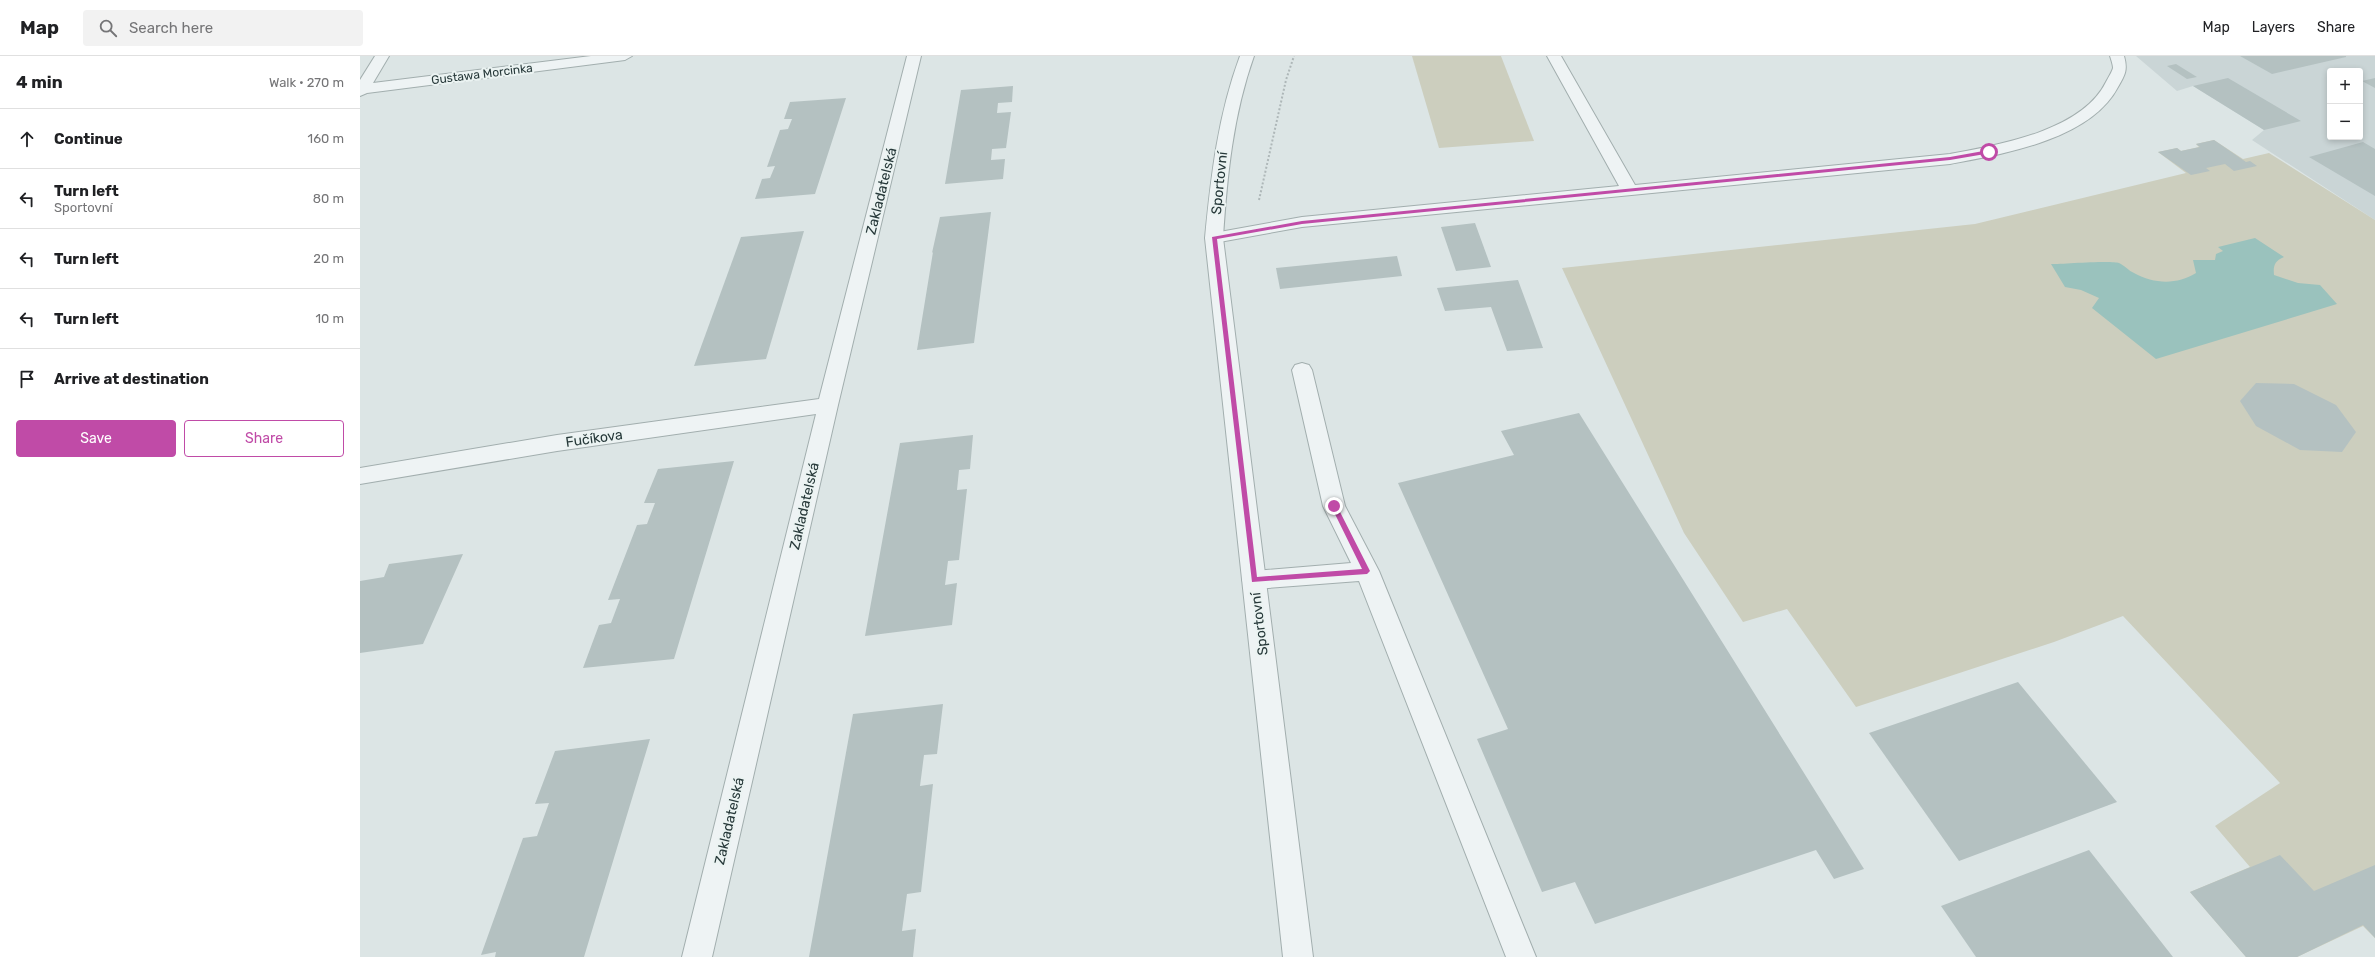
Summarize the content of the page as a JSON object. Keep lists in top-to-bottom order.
{
  "streets": {
    "street": [
      "Gustawa Morcinka",
      "Sportovní",
      "Zakladatelská",
      "Fučíkova"
    ]
  },
  "crossings": [
    ["Zakladatelská", "Fučíkova"]
  ],
  "page": {
    "header": "Map",
    "search": "Search here",
    "nav": ["Map", "Layers", "Share"],
    "heading": ["4 min", "Walk · 270 m"],
    "map_buttons": ["+", "−"],
    "list": [
      ["Continue", "160 m"],
      ["Turn left", "Sportovní", "80 m"],
      ["Turn left", "20 m"],
      ["Turn left", "10 m"],
      "Arrive at destination"
    ],
    "buttons": ["Save", "Share"]
  }
}
